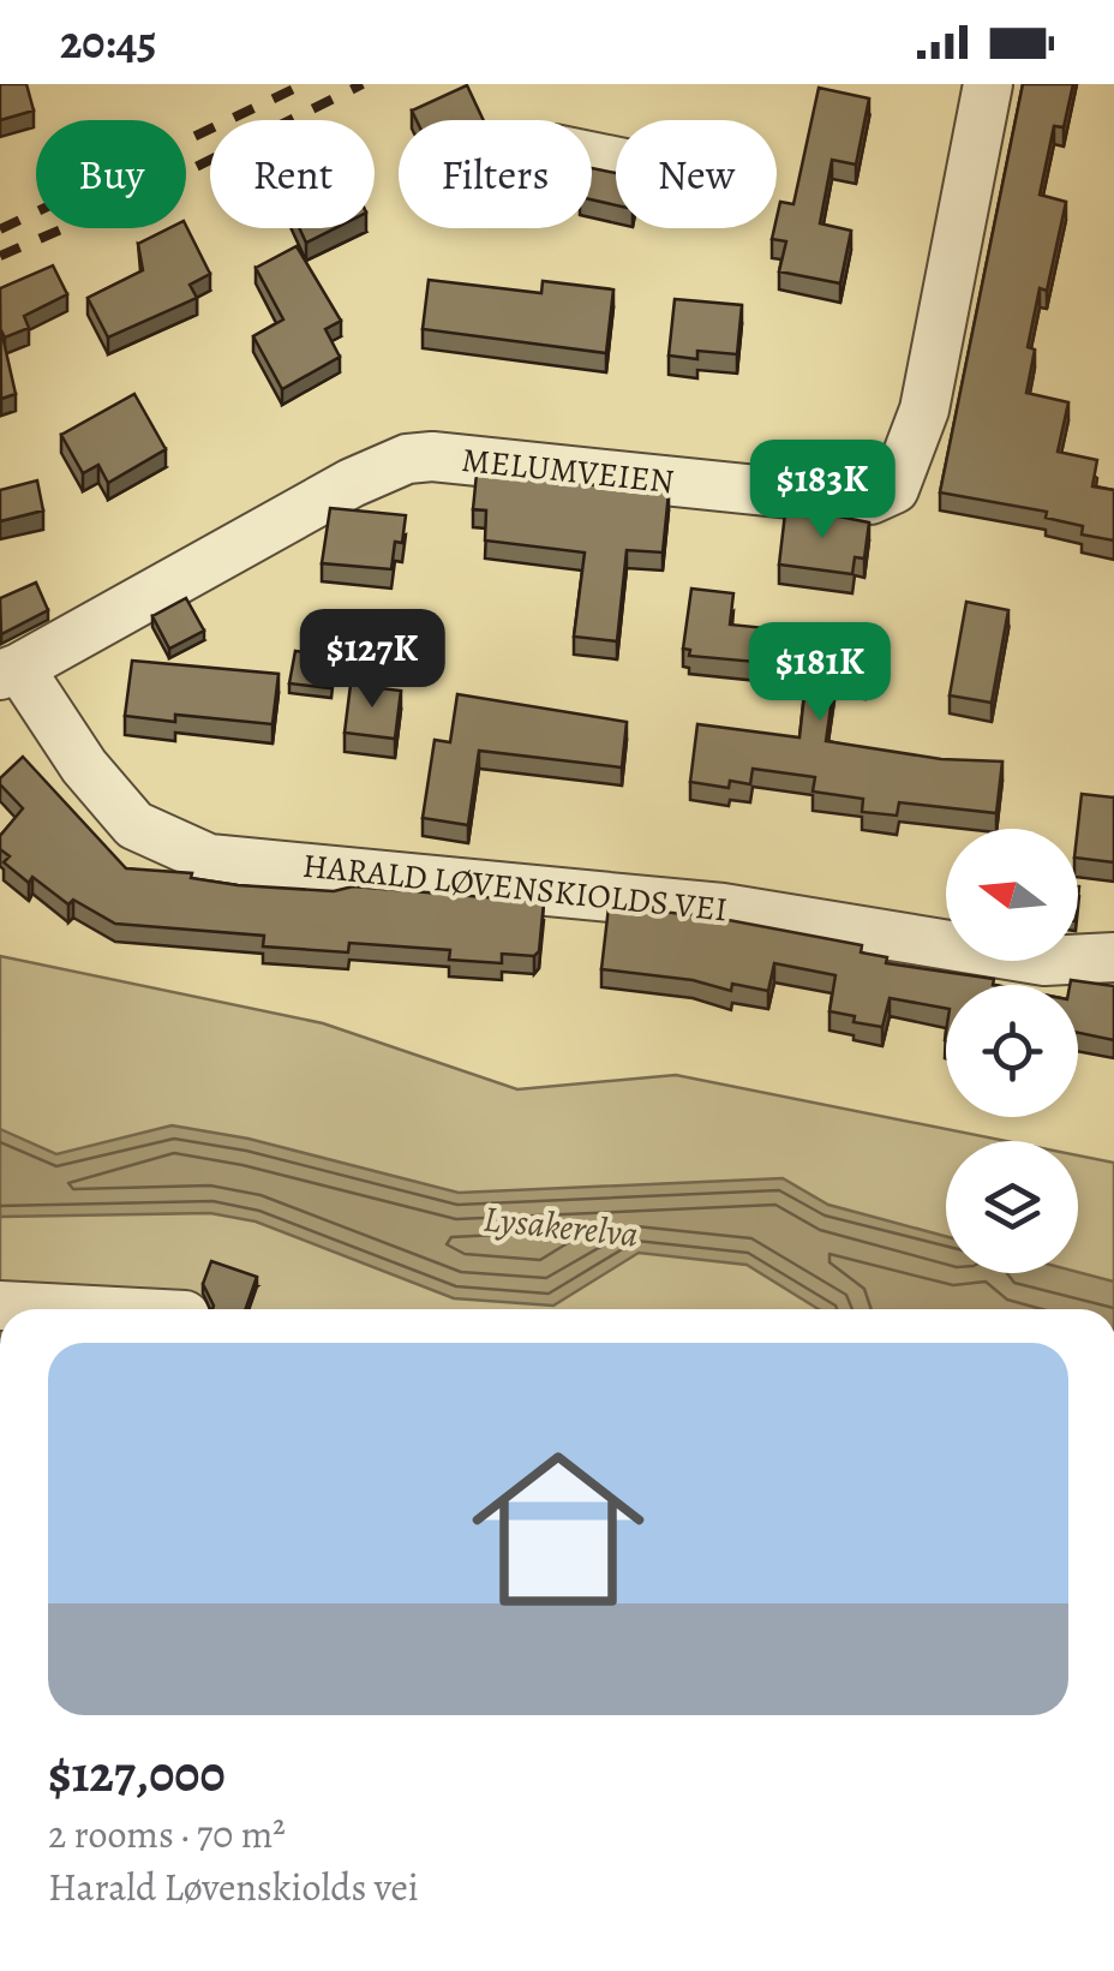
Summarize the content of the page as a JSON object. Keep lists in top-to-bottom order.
{
  "streets": {
    "street": ["MELUMVEIEN", "HARALD LØVENSKIOLDS VEI"]
  },
  "crossings": [
    ["MELUMVEIEN", "HARALD LØVENSKIOLDS VEI"]
  ],
  "water": ["Lysakerelva"],
  "north": "left",
  "page": {
    "status": "20:45",
    "chip": [
      "Buy",
      "Rent",
      "Filters",
      "New"
    ],
    "price": ["$183K", "$127K", "$181K"],
    "list": [
      {
        "name": "$127,000",
        "note": "2 rooms · 70 m² · Harald Løvenskiolds vei"
      }
    ]
  }
}
